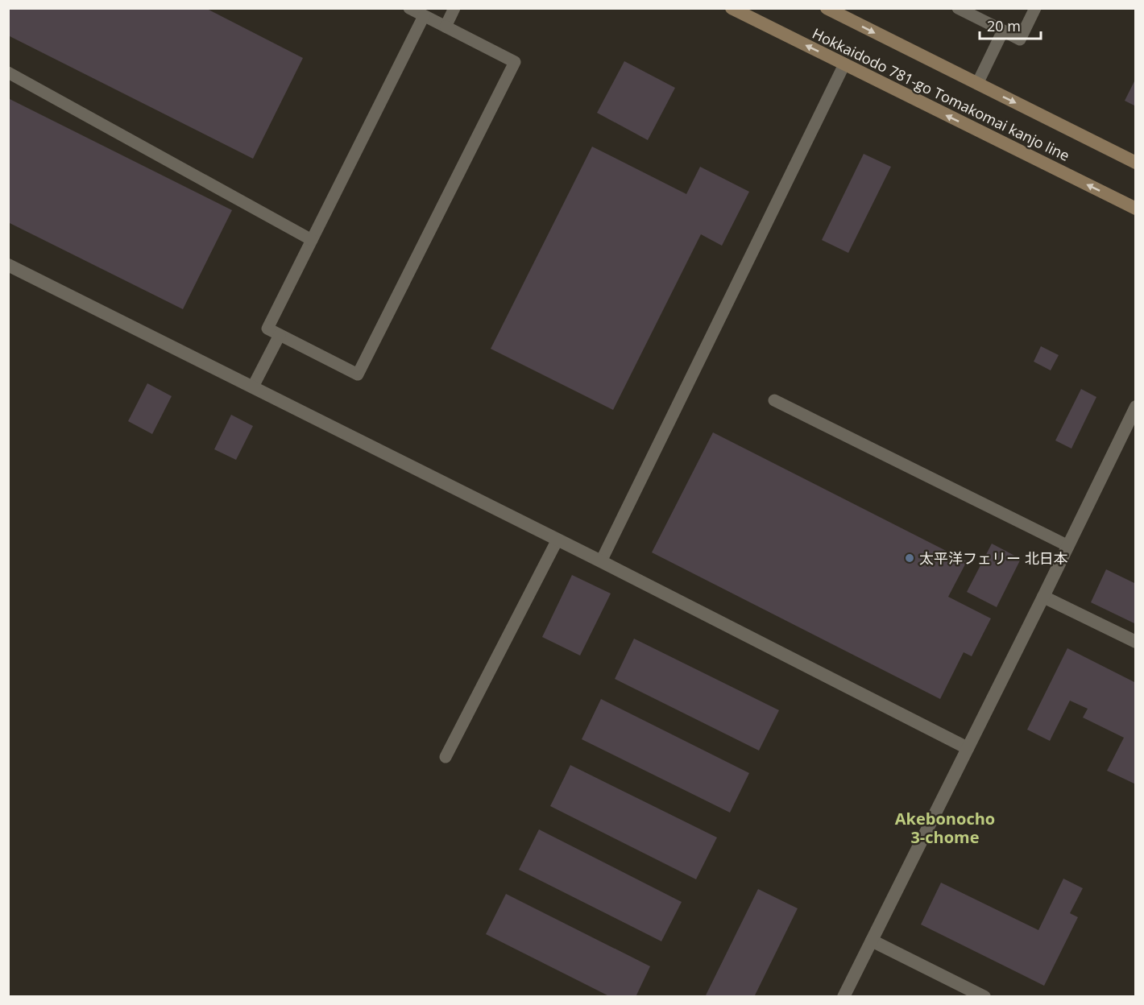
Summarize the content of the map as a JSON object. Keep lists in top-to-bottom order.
{
  "streets": {
    "main road": ["Hokkaidodo 781-go Tomakomai kanjo line"]
  },
  "districts": ["Akebonocho 3-chome"],
  "places": ["太平洋フェリー 北日本"],
  "scale_bar": "20 m"
}
